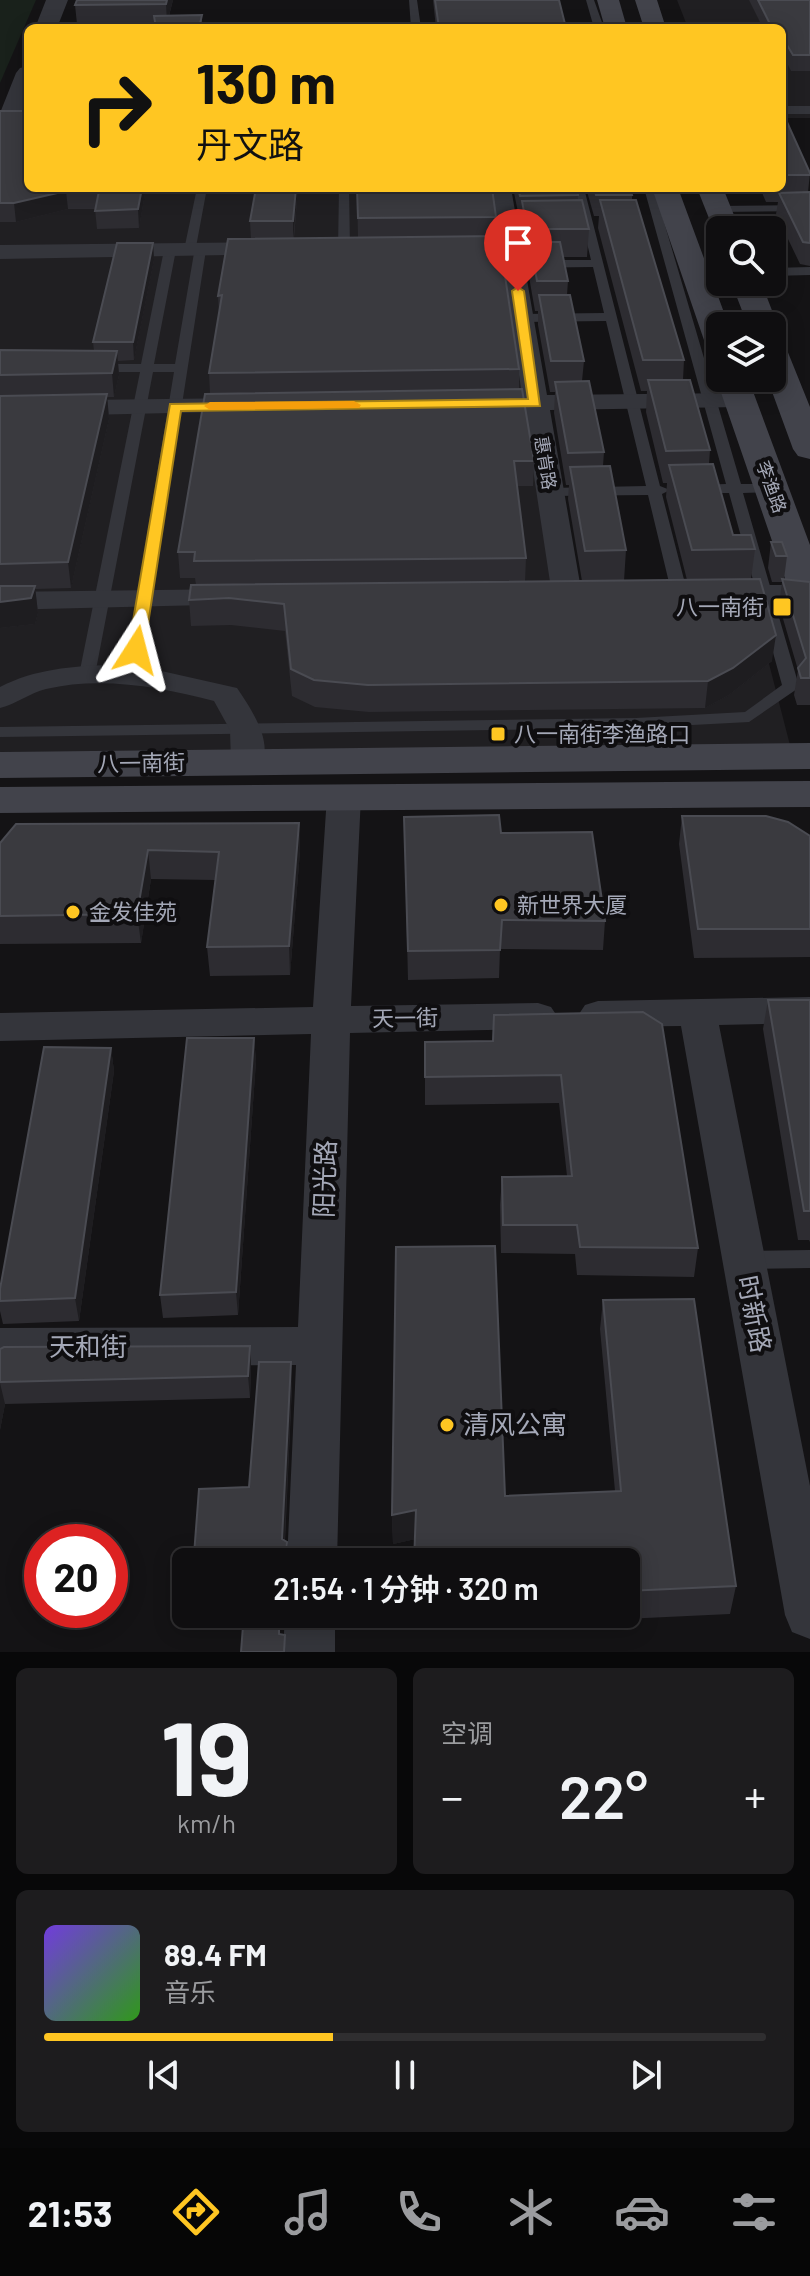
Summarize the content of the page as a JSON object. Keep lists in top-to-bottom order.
{
  "streets": {
    "main road": ["李渔路", "八一南街"],
    "street": [
      "惠肯路",
      "天一街",
      "阳光路",
      "时新路",
      "天和街"
    ]
  },
  "crossings": [
    ["八一南街", "阳光路"],
    ["天一街", "阳光路"],
    ["天一街", "时新路"],
    ["阳光路", "天和街"]
  ],
  "places": {
    "transit": ["八一南街", "八一南街李渔路口"],
    "other": ["新世界大厦", "金发佳苑", "清风公寓"]
  },
  "page": {
    "turn": ["130 m", "丹文路"],
    "limit": "20",
    "trip": "21:54 · 1 分钟 · 320 m",
    "tile": [
      ["19", "km/h"],
      "空调"
    ],
    "heat": ["−", "22°", "+"],
    "song": ["89.4 FM", "音乐"],
    "tabs": "21:53"
  }
}
